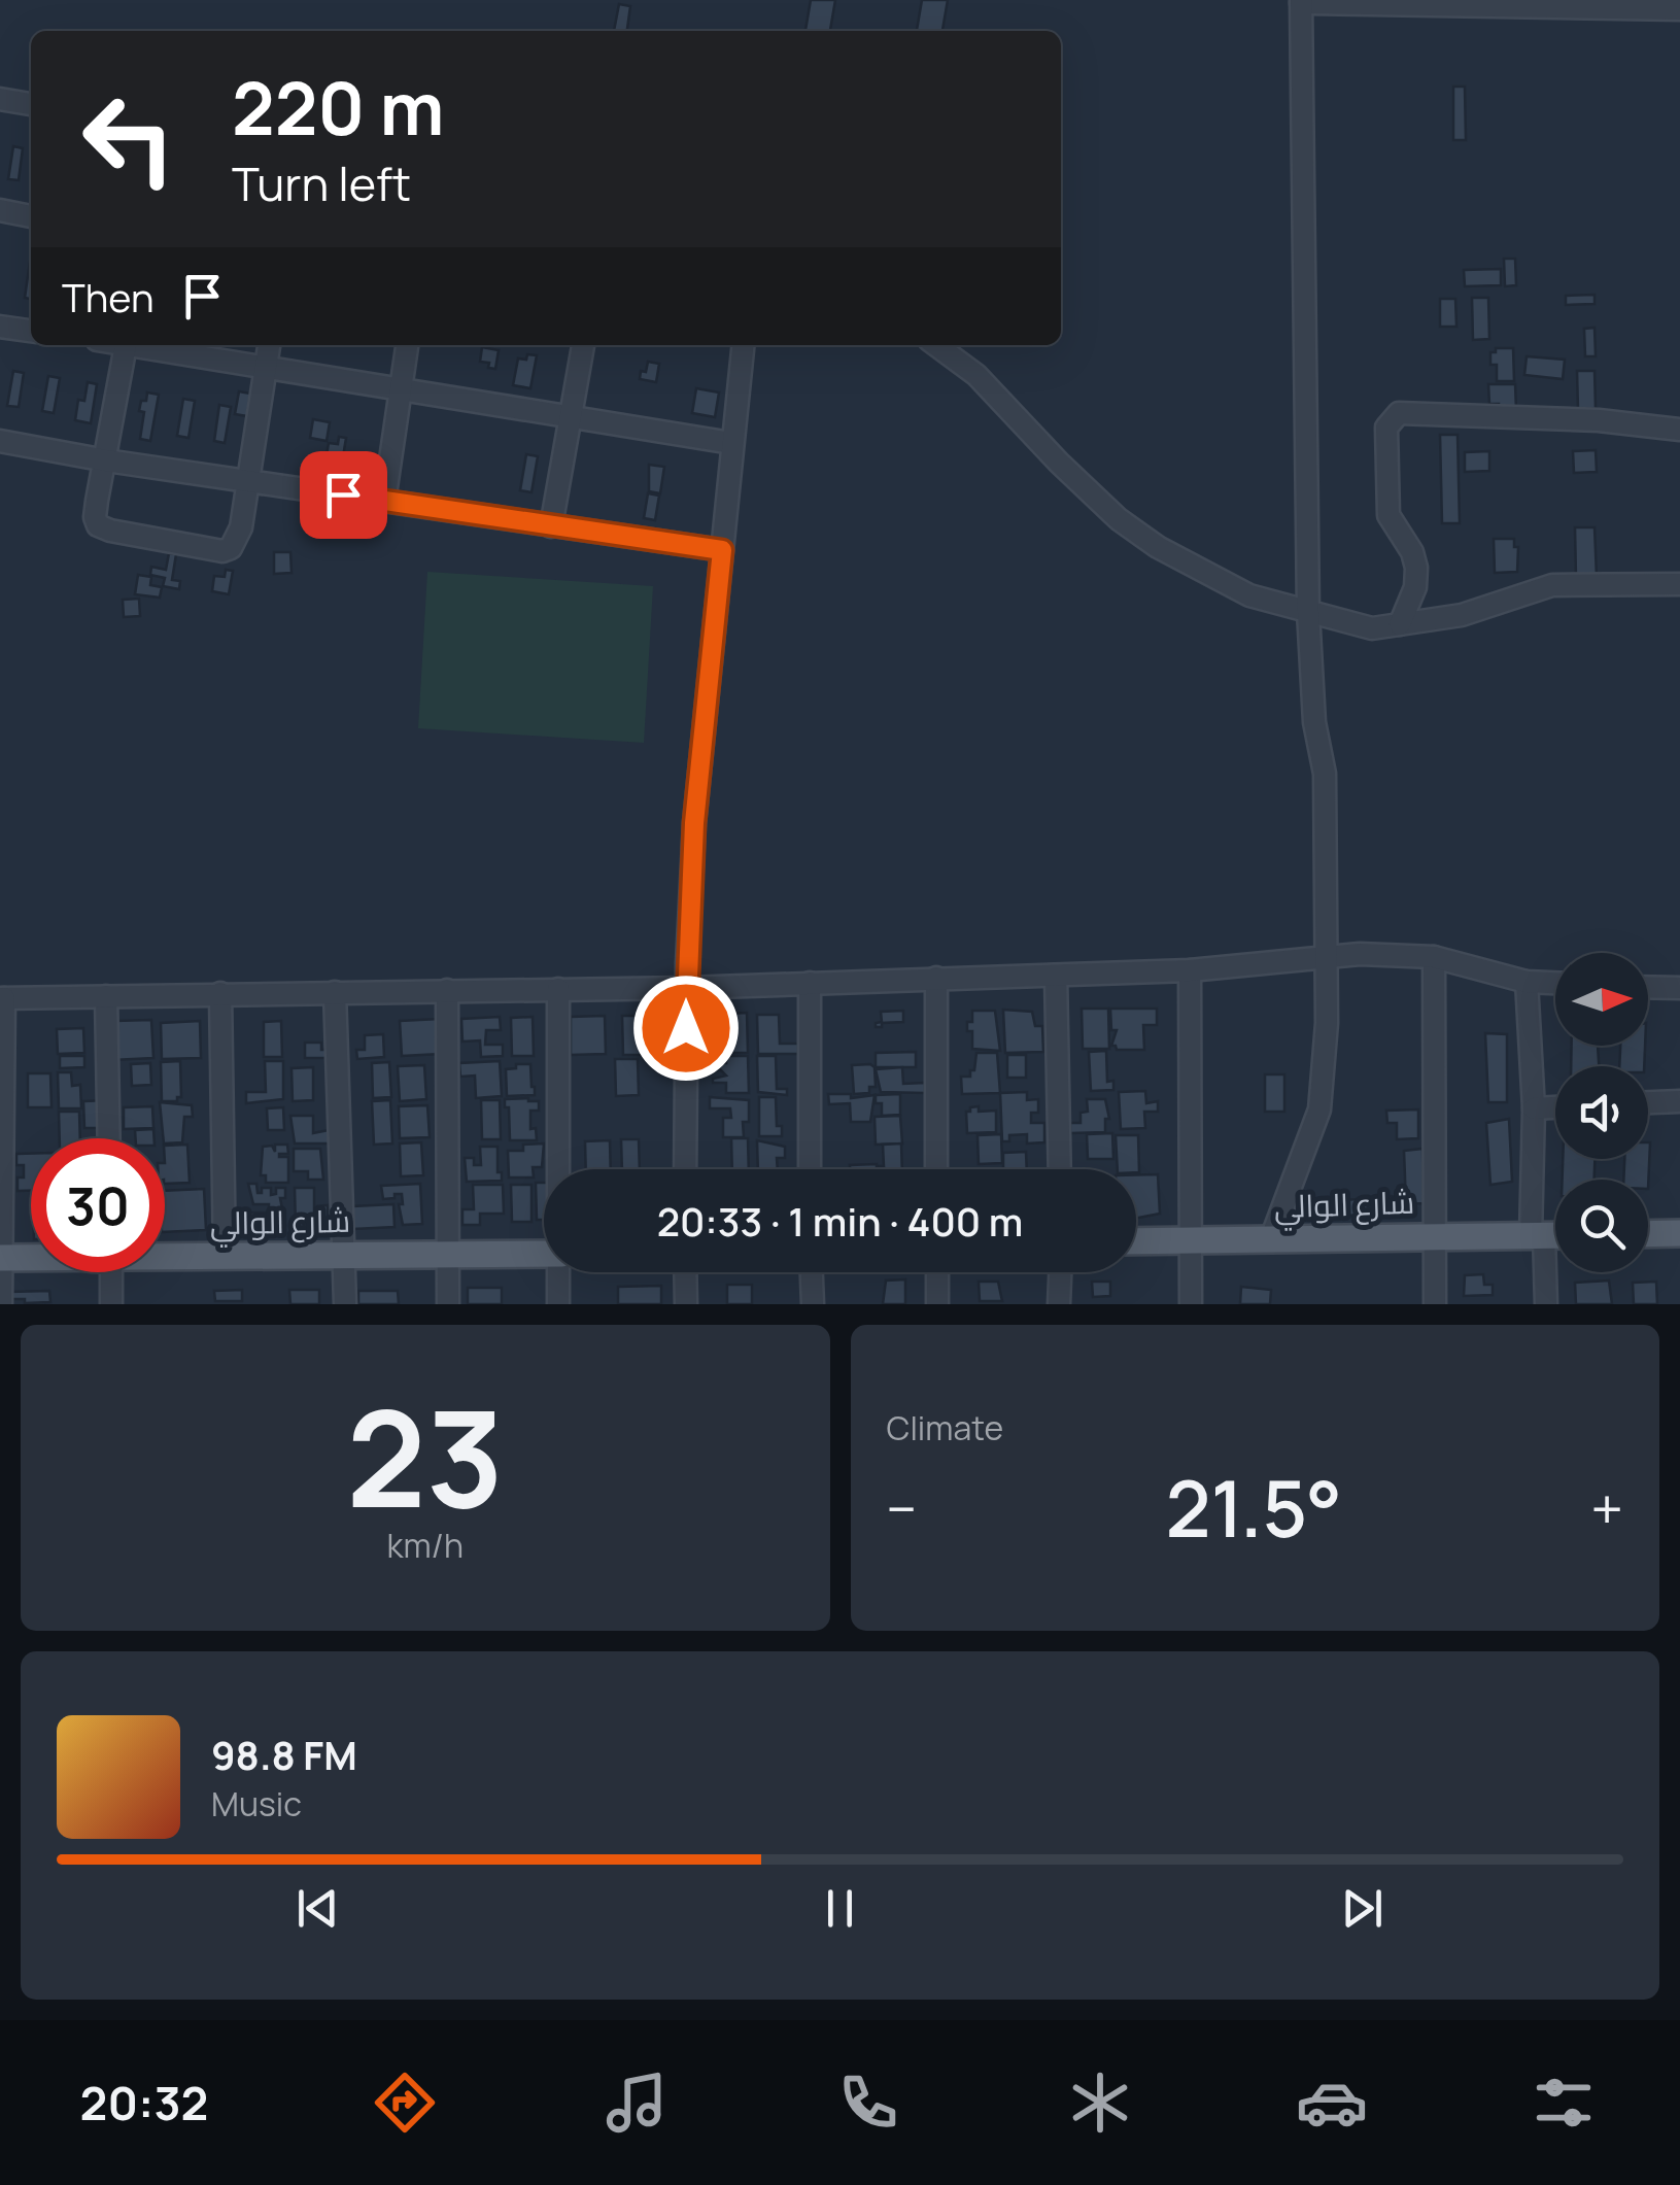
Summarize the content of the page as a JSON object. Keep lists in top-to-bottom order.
{
  "streets": {
    "main road": ["شارع الوالي"]
  },
  "north": "right",
  "page": {
    "turn": ["220 m", "Turn left"],
    "then": "Then",
    "limit": "30",
    "trip": "20:33 · 1 min · 400 m",
    "tile": [
      ["23", "km/h"],
      "Climate"
    ],
    "heat": ["−", "21.5°", "+"],
    "song": ["98.8 FM", "Music"],
    "tabs": "20:32"
  }
}
